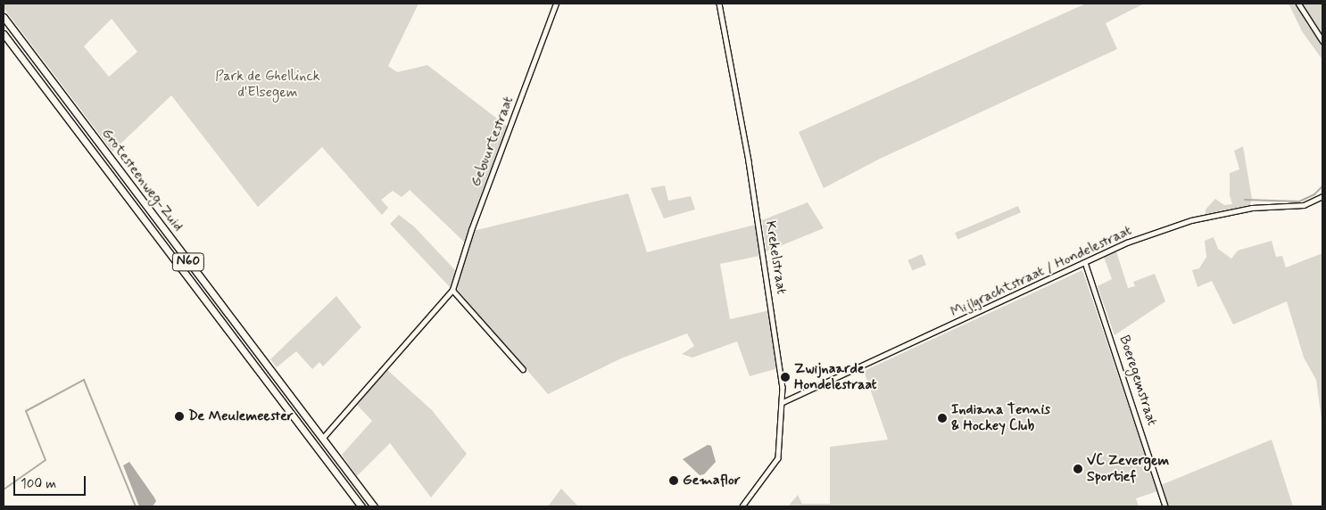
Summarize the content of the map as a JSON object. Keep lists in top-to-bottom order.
{
  "streets": {
    "highway": ["Grotesteenweg-Zuid", "N60"],
    "street": [
      "Gebuurtestraat",
      "Krekelstraat",
      "Mijlgrachtstraat / Hondelestraat",
      "Boeregemstraat"
    ]
  },
  "crossings": [
    ["Gebuurtestraat", "Grotesteenweg-Zuid"],
    ["Krekelstraat", "Mijlgrachtstraat / Hondelestraat"],
    ["Mijlgrachtstraat / Hondelestraat", "Boeregemstraat"]
  ],
  "parks": ["Park de Ghellinck d'Elsegem"],
  "places": [
    "Zwijnaarde Hondelestraat",
    "De Meulemeester",
    "Indiana Tennis & Hockey Club",
    "VC Zevergem Sportief",
    "Gemaflor"
  ],
  "scale_bar": "100 m"
}
